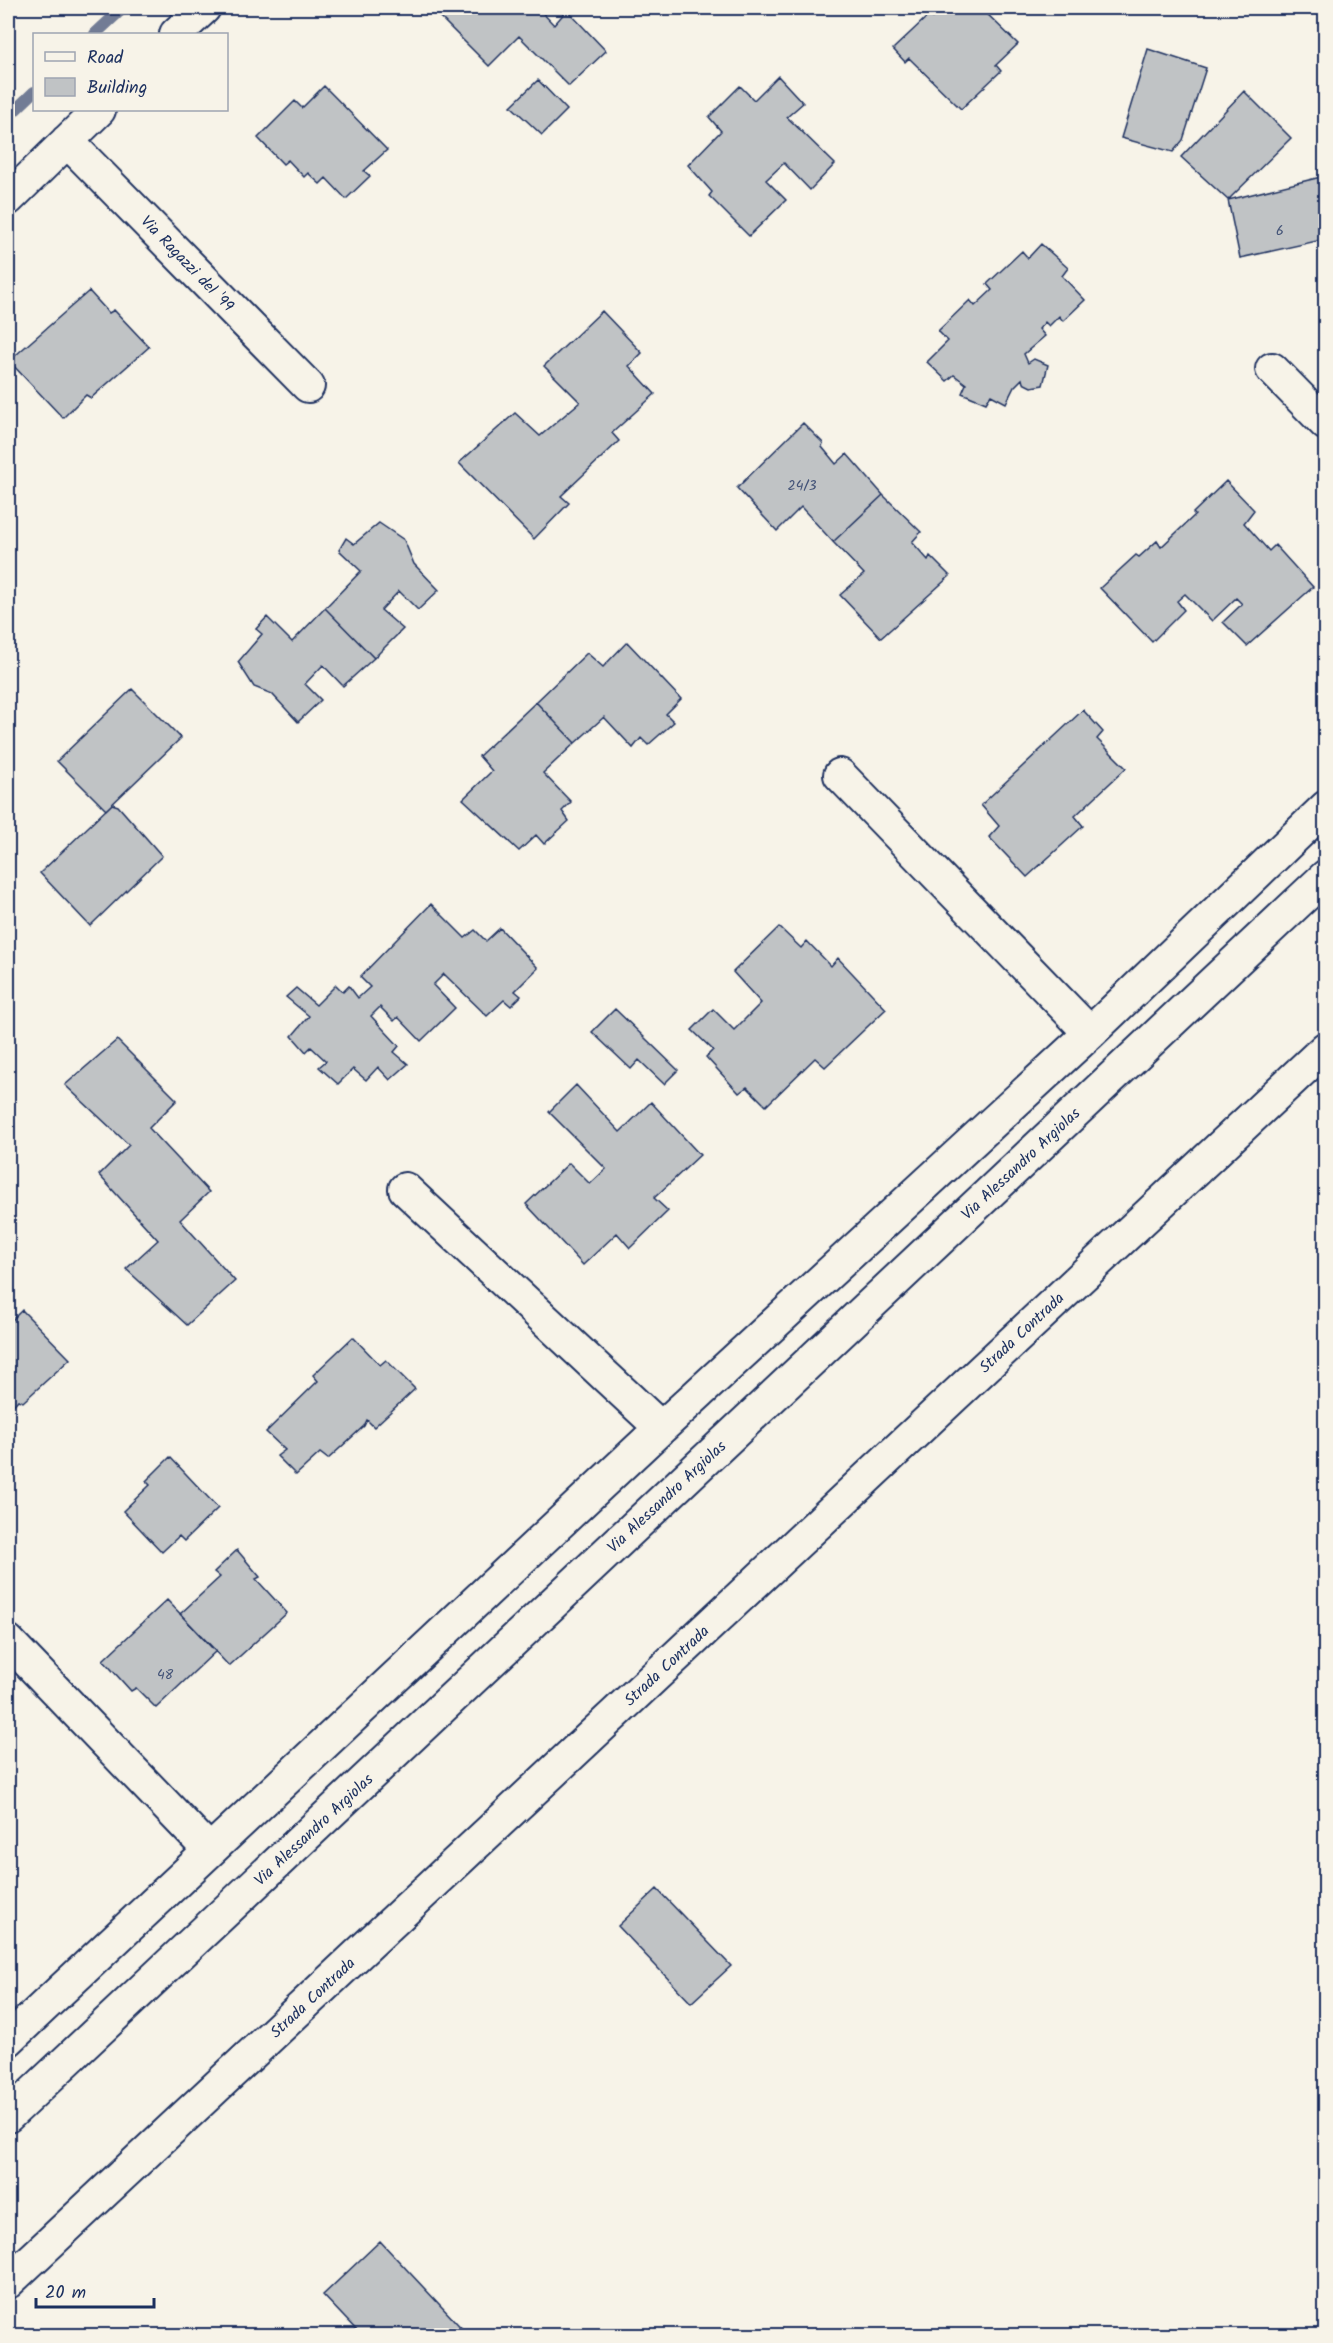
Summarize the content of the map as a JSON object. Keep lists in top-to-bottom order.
{
  "streets": {
    "street": ["Via Ragazzi del '99", "Via Alessandro Argiolas", "Strada Contrada"]
  },
  "house_numbers": ["6", "24/3", "48"],
  "legend": ["Road", "Building"],
  "scale_bar": "20 m"
}
